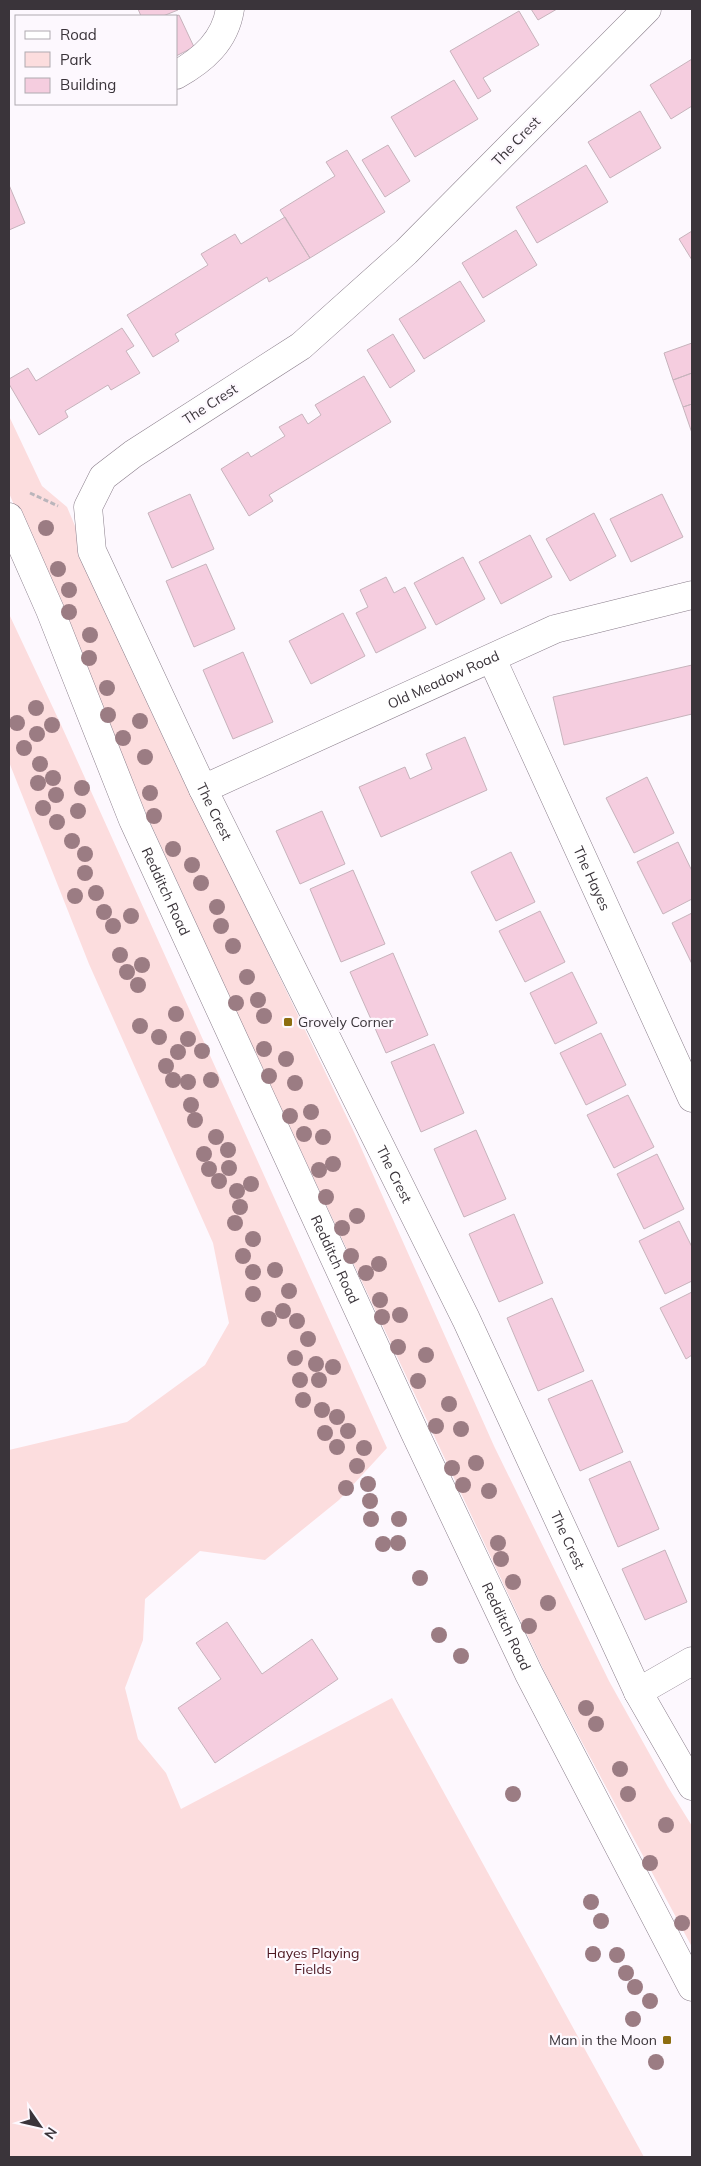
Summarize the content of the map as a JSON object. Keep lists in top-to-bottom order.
{
  "streets": {
    "main road": [
      "The Crest",
      "Old Meadow Road",
      "The Hayes",
      "Redditch Road"
    ]
  },
  "crossings": [
    ["The Crest", "Old Meadow Road"],
    ["Old Meadow Road", "The Hayes"]
  ],
  "parks": ["Hayes Playing Fields"],
  "places": {
    "transit": ["Grovely Corner", "Man in the Moon"]
  },
  "legend": ["Road", "Park", "Building"],
  "north": "bottom right"
}
